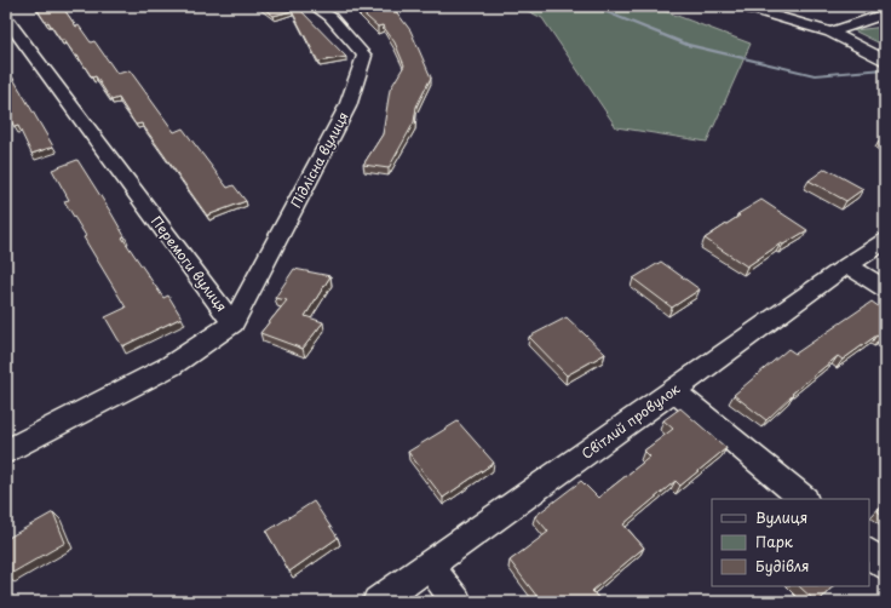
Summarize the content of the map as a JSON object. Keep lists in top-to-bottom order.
{
  "streets": {
    "street": ["Підлісна вулиця", "Перемоги вулиця", "Світлий провулок"]
  },
  "crossings": [
    ["Підлісна вулиця", "Перемоги вулиця"]
  ],
  "legend": ["Вулиця", "Парк", "Будівля"]
}
